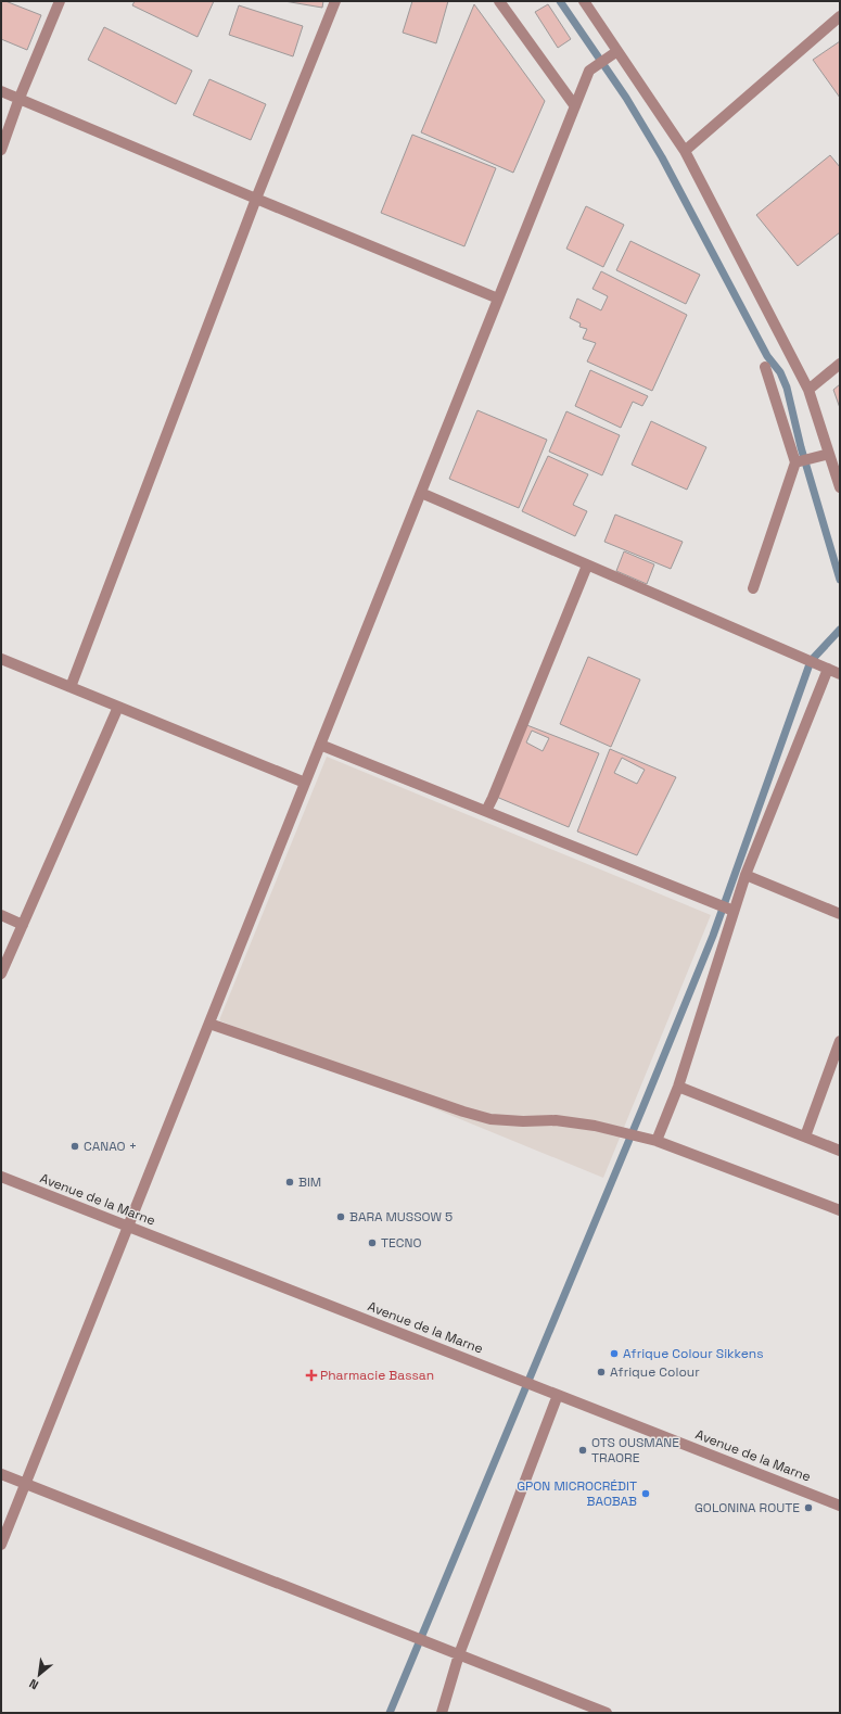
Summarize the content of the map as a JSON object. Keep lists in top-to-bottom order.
{
  "streets": {
    "street": ["Avenue de la Marne"]
  },
  "places": {
    "other": [
      "CANAO +",
      "BIM",
      "BARA MUSSOW 5",
      "TECNO",
      "Afrique Colour Sikkens",
      "Afrique Colour",
      "OTS OUSMANE TRAORE",
      "GPON MICROCRÉDIT BAOBAB",
      "GOLONINA ROUTE"
    ],
    "health": ["Pharmacie Bassan"]
  },
  "north": "bottom left"
}
